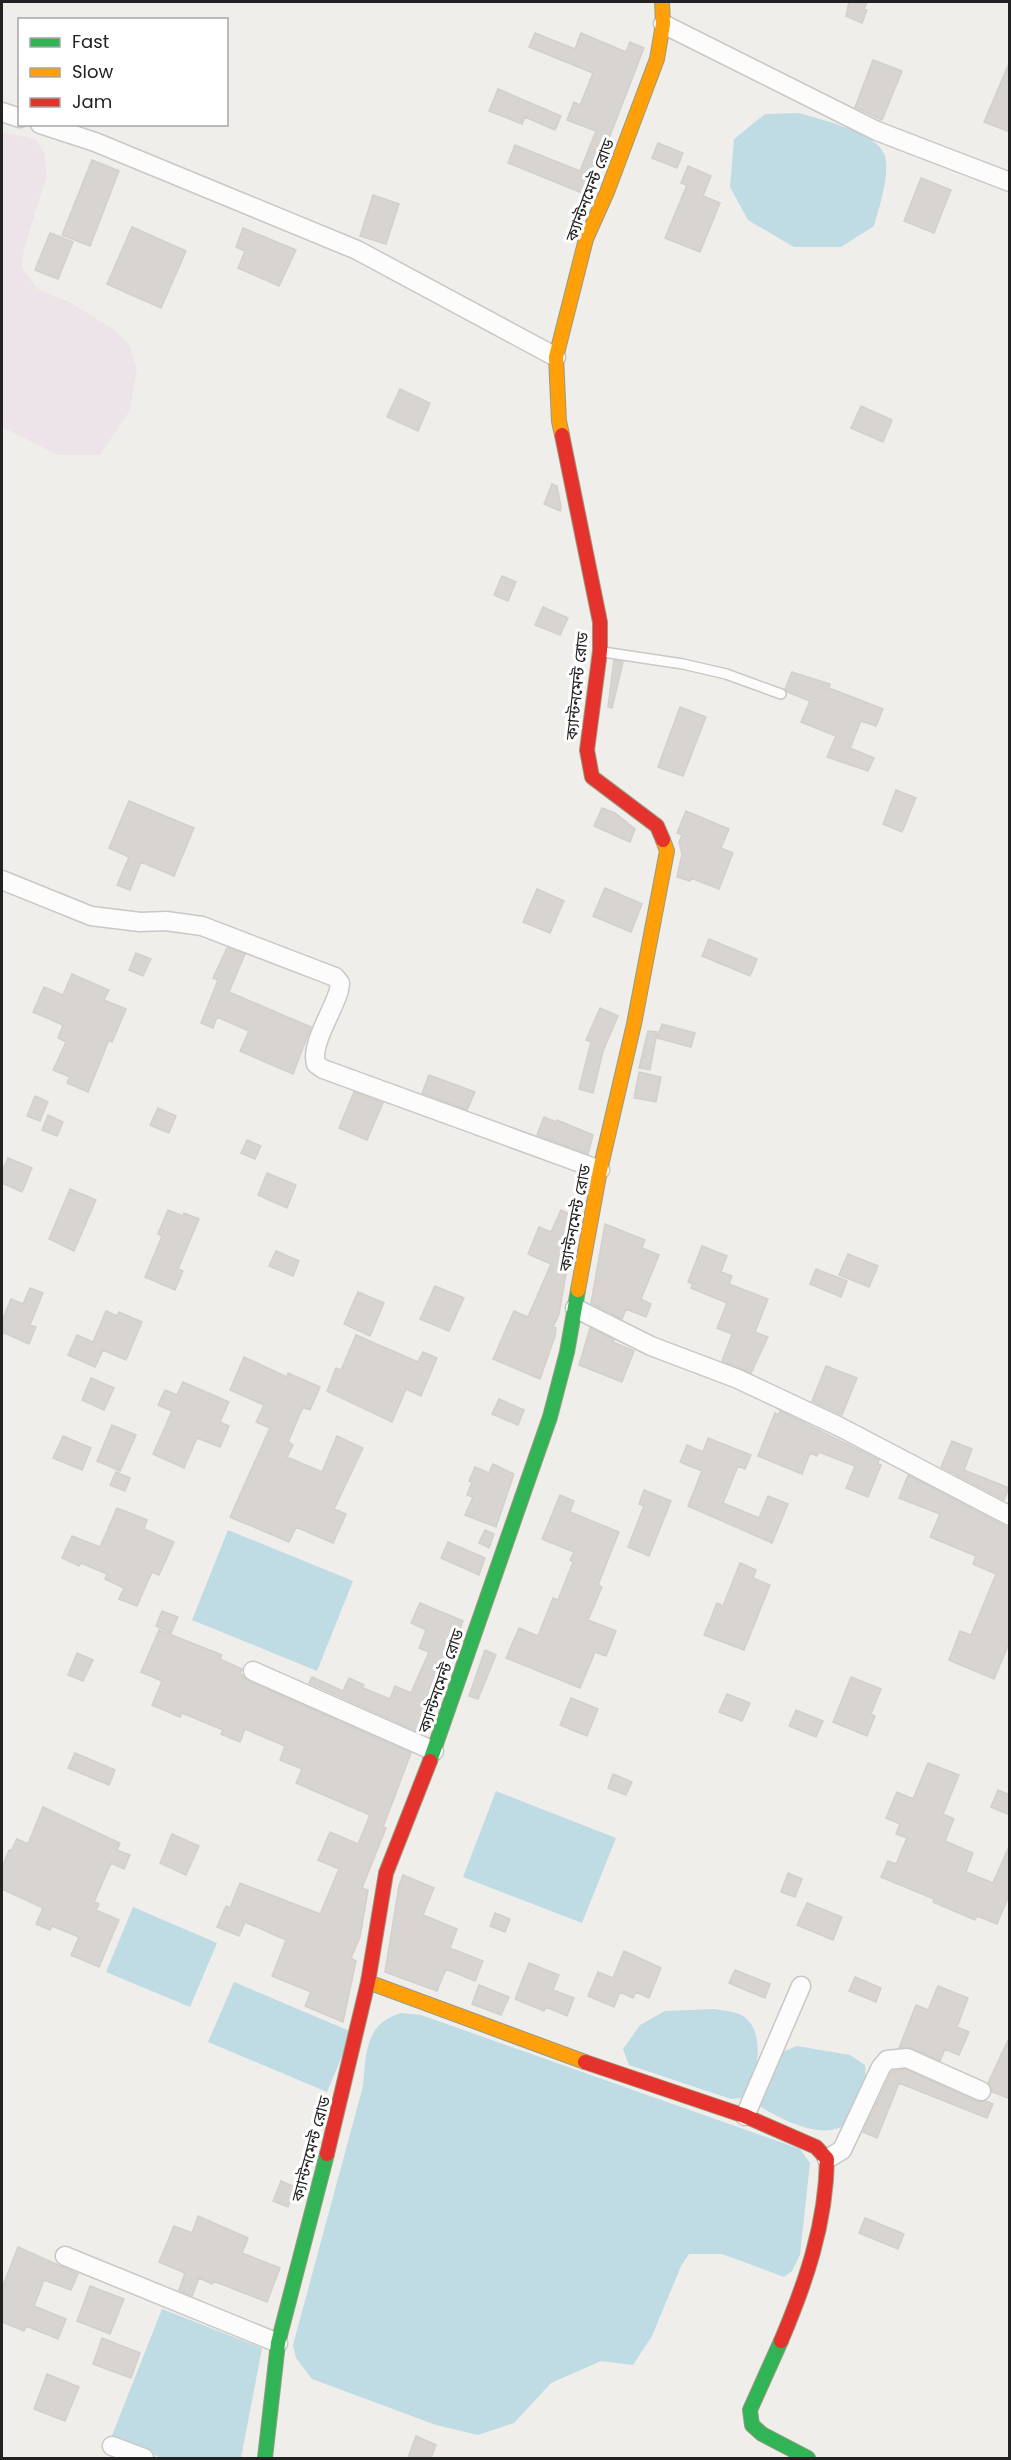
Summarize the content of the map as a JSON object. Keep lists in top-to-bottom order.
{
  "streets": {
    "main road": ["ক্যান্টনমেন্ট রোড"]
  },
  "legend": ["Fast", "Slow", "Jam"]
}
